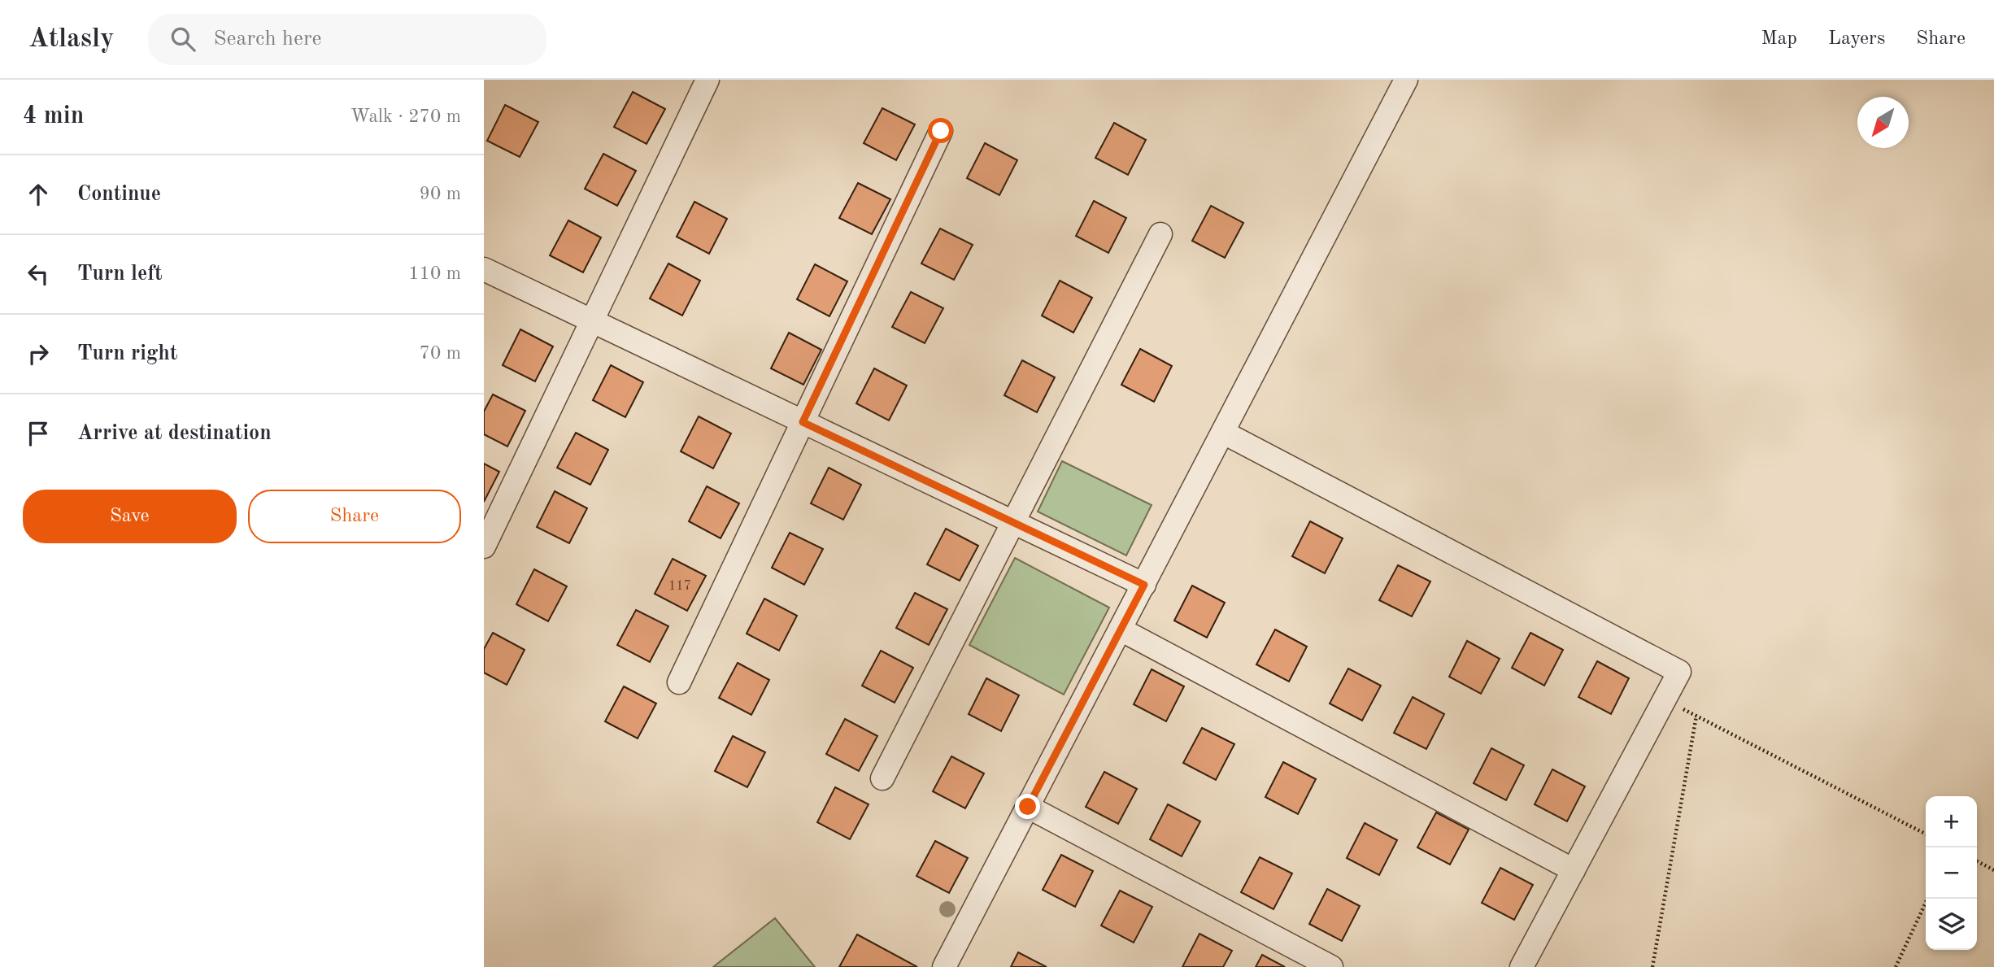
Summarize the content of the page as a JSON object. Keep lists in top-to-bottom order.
{
  "house_numbers": ["117"],
  "north": "bottom left",
  "page": {
    "header": "Atlasly",
    "search": "Search here",
    "nav": ["Map", "Layers", "Share"],
    "heading": ["4 min", "Walk · 270 m"],
    "list": [
      ["Continue", "90 m"],
      ["Turn left", "110 m"],
      ["Turn right", "70 m"],
      "Arrive at destination"
    ],
    "buttons": ["Save", "Share"],
    "map_buttons": ["+", "−"]
  }
}
